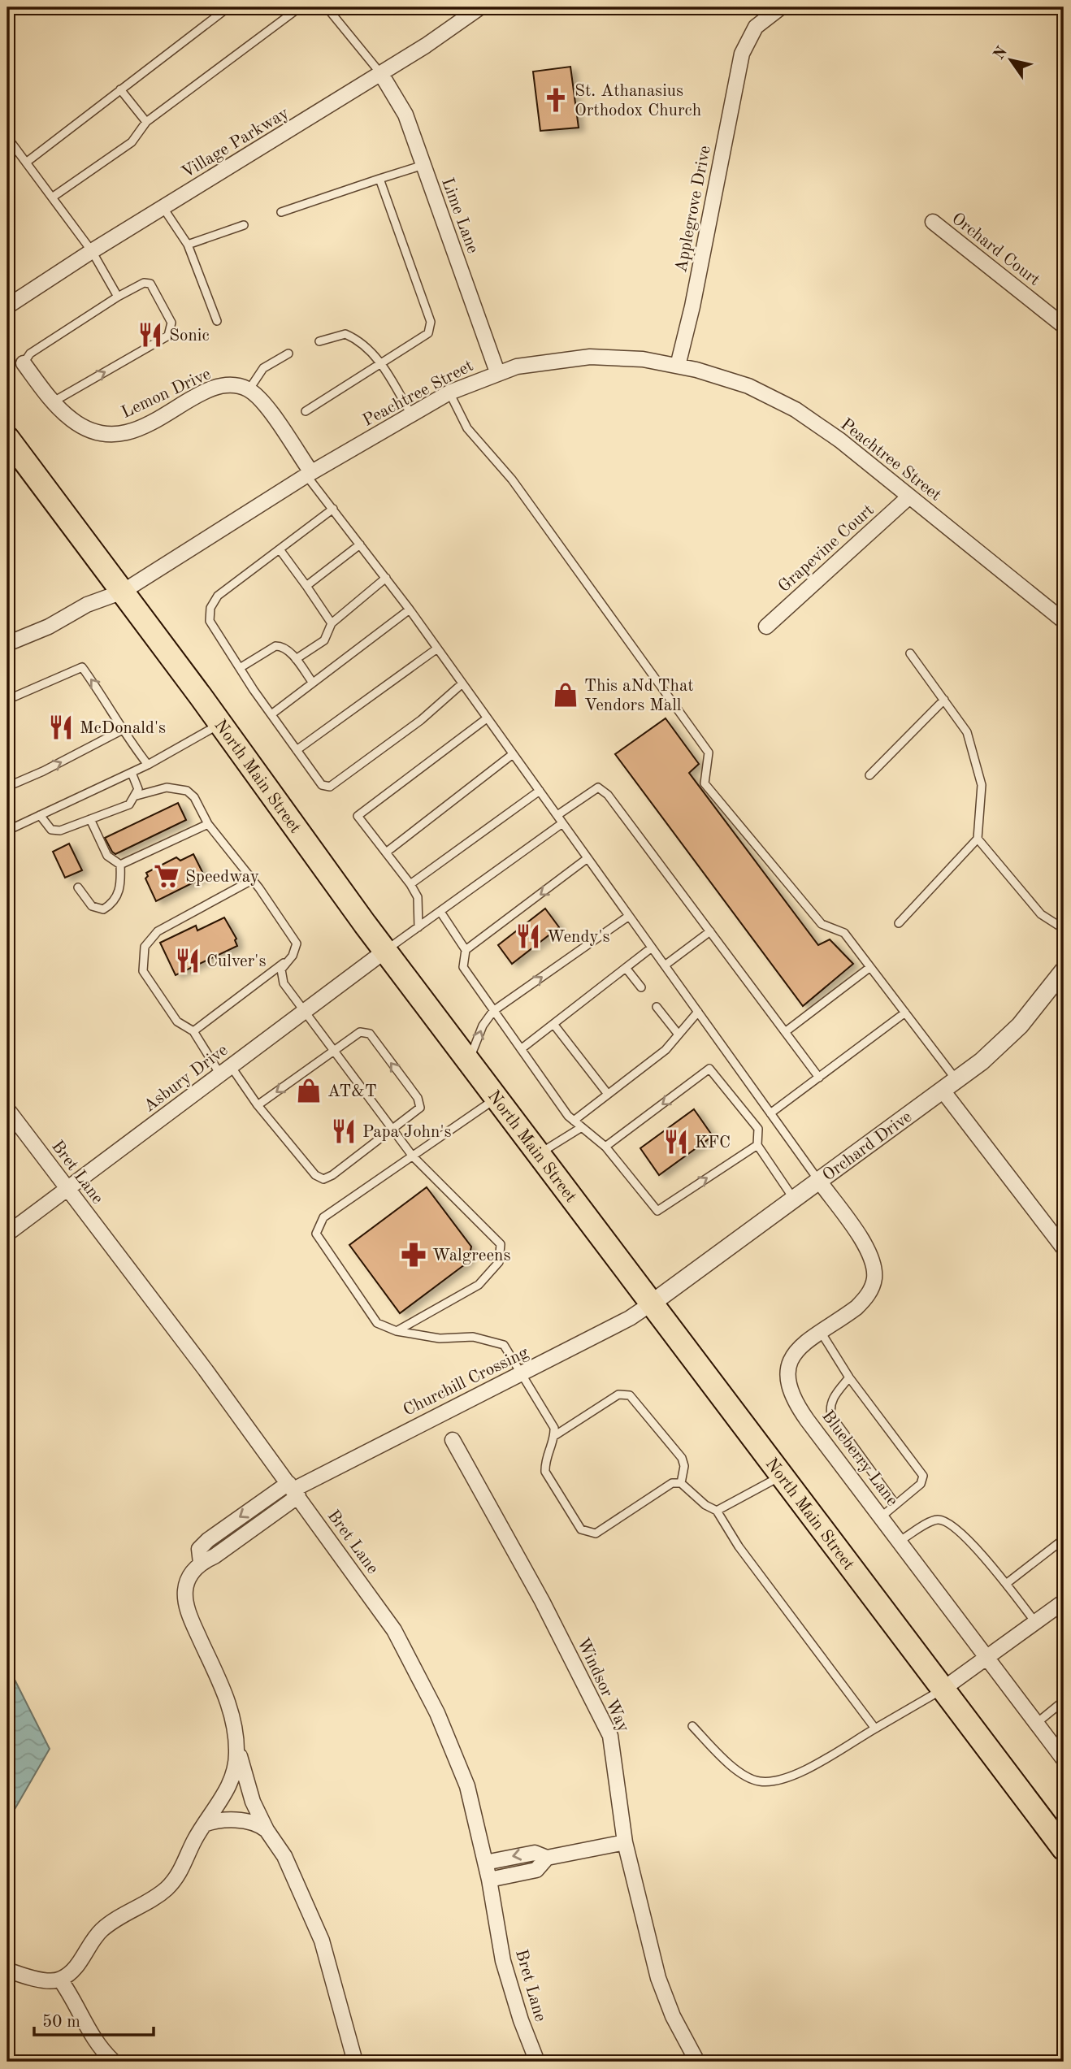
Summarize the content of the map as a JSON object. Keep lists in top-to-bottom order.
{
  "streets": {
    "main road": ["North Main Street"],
    "street": [
      "Village Parkway",
      "Applegrove Drive",
      "Lime Lane",
      "Orchard Court",
      "Lemon Drive",
      "Peachtree Street",
      "Grapevine Court",
      "Asbury Drive",
      "Orchard Drive",
      "Bret Lane",
      "Churchill Crossing",
      "Blueberry Lane",
      "Windsor Way"
    ]
  },
  "crossings": [
    ["Village Parkway", "Lime Lane"],
    ["Applegrove Drive", "Peachtree Street"],
    ["Lime Lane", "Peachtree Street"],
    ["Peachtree Street", "Grapevine Court"],
    ["Peachtree Street", "North Main Street"],
    ["North Main Street", "Asbury Drive"],
    ["North Main Street", "Orchard Drive"],
    ["North Main Street", "Churchill Crossing"],
    ["Asbury Drive", "Bret Lane"],
    ["Orchard Drive", "Churchill Crossing"],
    ["Orchard Drive", "Blueberry Lane"],
    ["Bret Lane", "Churchill Crossing"]
  ],
  "places": {
    "church": ["St. Athanasius Orthodox Church"],
    "restaurant": [
      "Sonic",
      "McDonald's",
      "Wendy's",
      "Culver's",
      "Papa John's",
      "KFC"
    ],
    "shop": ["This aNd That Vendors Mall", "AT&T"],
    "supermarket": ["Speedway"],
    "pharmacy": ["Walgreens"]
  },
  "scale_bar": "50 m",
  "north": "top left"
}
